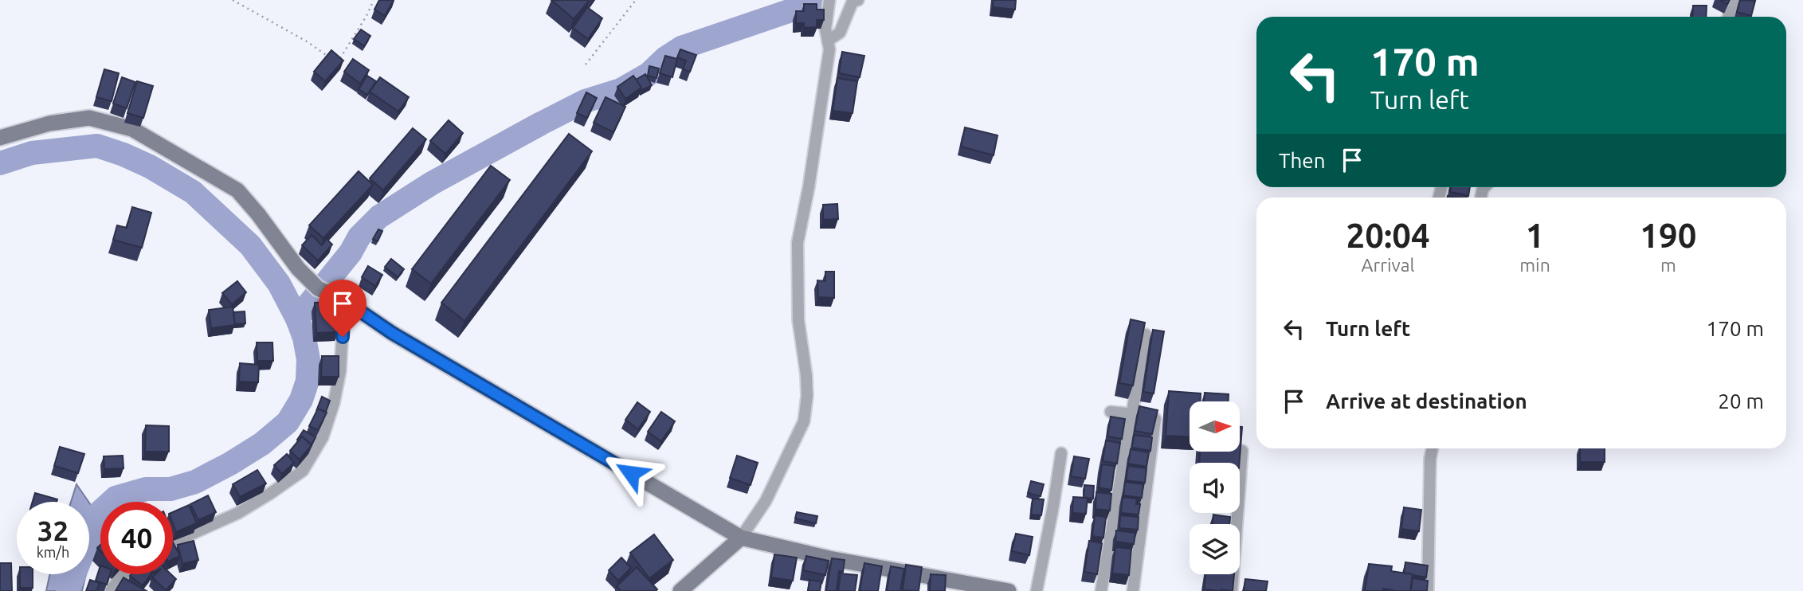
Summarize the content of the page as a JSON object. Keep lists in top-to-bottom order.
{
  "north": "right",
  "page": {
    "turn": ["170 m", "Turn left"],
    "then": "Then",
    "eta": [
      "20:04",
      "Arrival",
      "1",
      "min",
      "190",
      "m"
    ],
    "list": [
      {
        "name": "Turn left",
        "value": "170 m"
      },
      {
        "name": "Arrive at destination",
        "value": "20 m"
      }
    ],
    "speed": "32 km/h",
    "limit": "40"
  }
}
